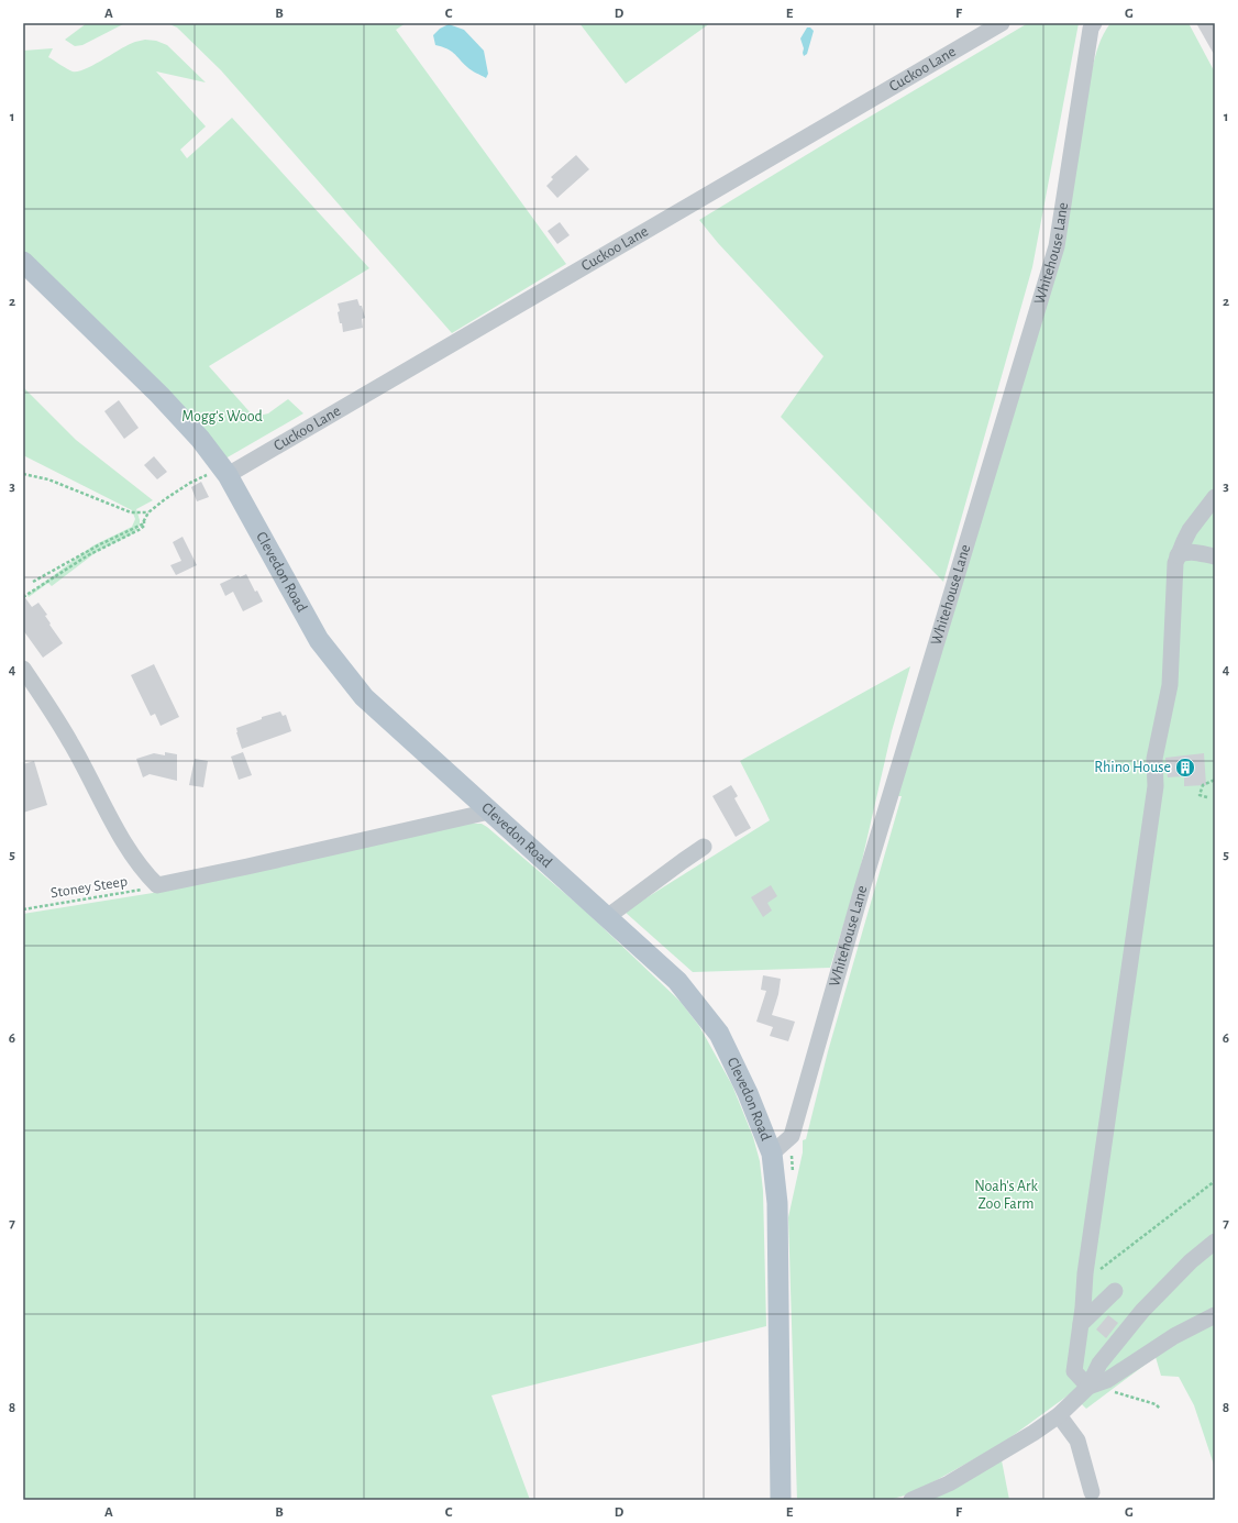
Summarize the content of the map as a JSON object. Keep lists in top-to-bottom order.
{
  "streets": {
    "main road": ["Clevedon Road"],
    "street": ["Cuckoo Lane", "Whitehouse Lane"],
    "path": ["Stoney Steep"]
  },
  "crossings": [
    ["Cuckoo Lane", "Clevedon Road"],
    ["Whitehouse Lane", "Clevedon Road"]
  ],
  "parks": ["Mogg's Wood", "Noah's Ark Zoo Farm"],
  "places": {
    "building": ["Rhino House"]
  },
  "grid": {
    "columns": [
      "A",
      "B",
      "C",
      "D",
      "E",
      "F",
      "G"
    ],
    "rows": [
      "1",
      "2",
      "3",
      "4",
      "5",
      "6",
      "7",
      "8"
    ]
  }
}
